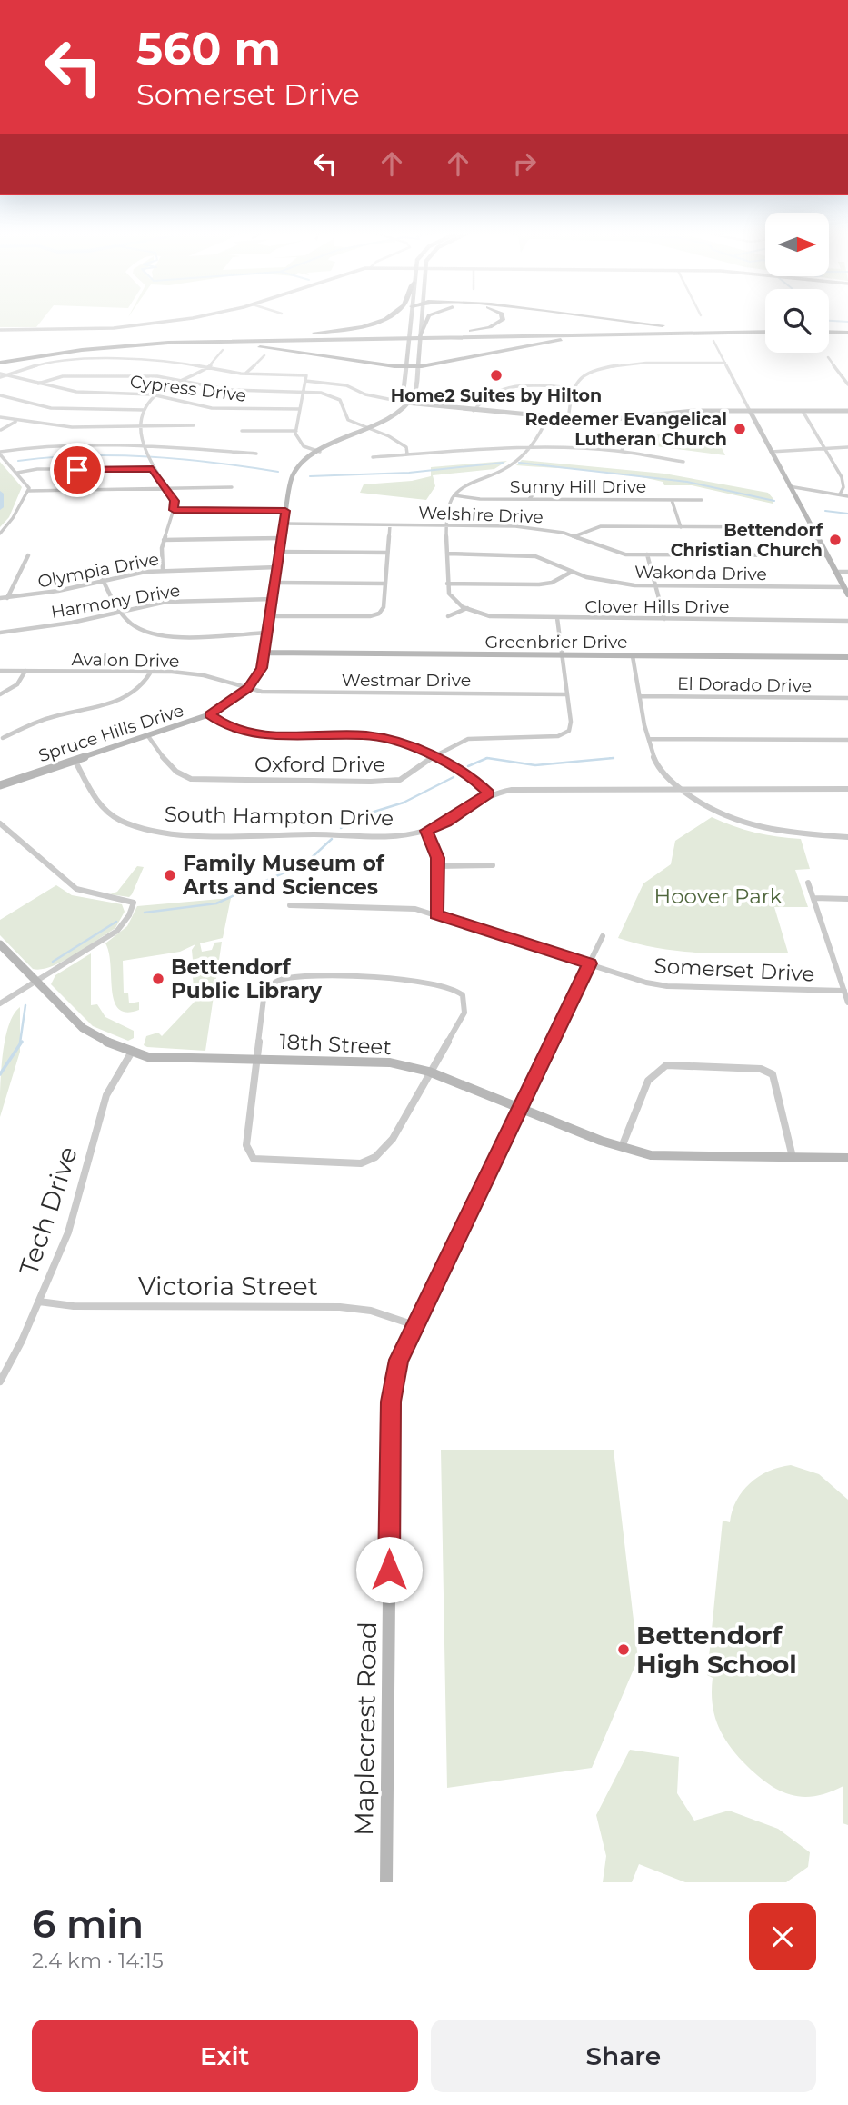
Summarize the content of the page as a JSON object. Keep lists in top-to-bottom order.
{
  "streets": {
    "main road": [
      "Greenbrier Drive",
      "Spruce Hills Drive",
      "18th Street",
      "Maplecrest Road"
    ],
    "street": [
      "Cypress Drive",
      "Sunny Hill Drive",
      "Welshire Drive",
      "Olympia Drive",
      "Wakonda Drive",
      "Harmony Drive",
      "Clover Hills Drive",
      "Avalon Drive",
      "Westmar Drive",
      "El Dorado Drive",
      "Oxford Drive",
      "South Hampton Drive",
      "Somerset Drive",
      "Tech Drive",
      "Victoria Street"
    ]
  },
  "crossings": [
    ["Welshire Drive", "Spruce Hills Drive"],
    ["Olympia Drive", "Spruce Hills Drive"],
    ["Harmony Drive", "Spruce Hills Drive"],
    ["Greenbrier Drive", "Spruce Hills Drive"],
    ["Avalon Drive", "Westmar Drive"],
    ["Avalon Drive", "Spruce Hills Drive"],
    ["Westmar Drive", "Spruce Hills Drive"],
    ["Westmar Drive", "Oxford Drive"],
    ["Spruce Hills Drive", "Oxford Drive"],
    ["Spruce Hills Drive", "South Hampton Drive"],
    ["Somerset Drive", "Maplecrest Road"],
    ["18th Street", "Tech Drive"],
    ["18th Street", "Maplecrest Road"],
    ["Tech Drive", "Victoria Street"],
    ["Victoria Street", "Maplecrest Road"]
  ],
  "parks": ["Hoover Park"],
  "places": [
    "Home2 Suites by Hilton",
    "Redeemer Evangelical Lutheran Church",
    "Bettendorf Christian Church",
    "Family Museum of Arts and Sciences",
    "Bettendorf Public Library",
    "Bettendorf High School"
  ],
  "north": "right",
  "page": {
    "turn": ["560 m", "Somerset Drive"],
    "heading": ["6 min", "2.4 km · 14:15"],
    "buttons": ["Exit", "Share"]
  }
}
